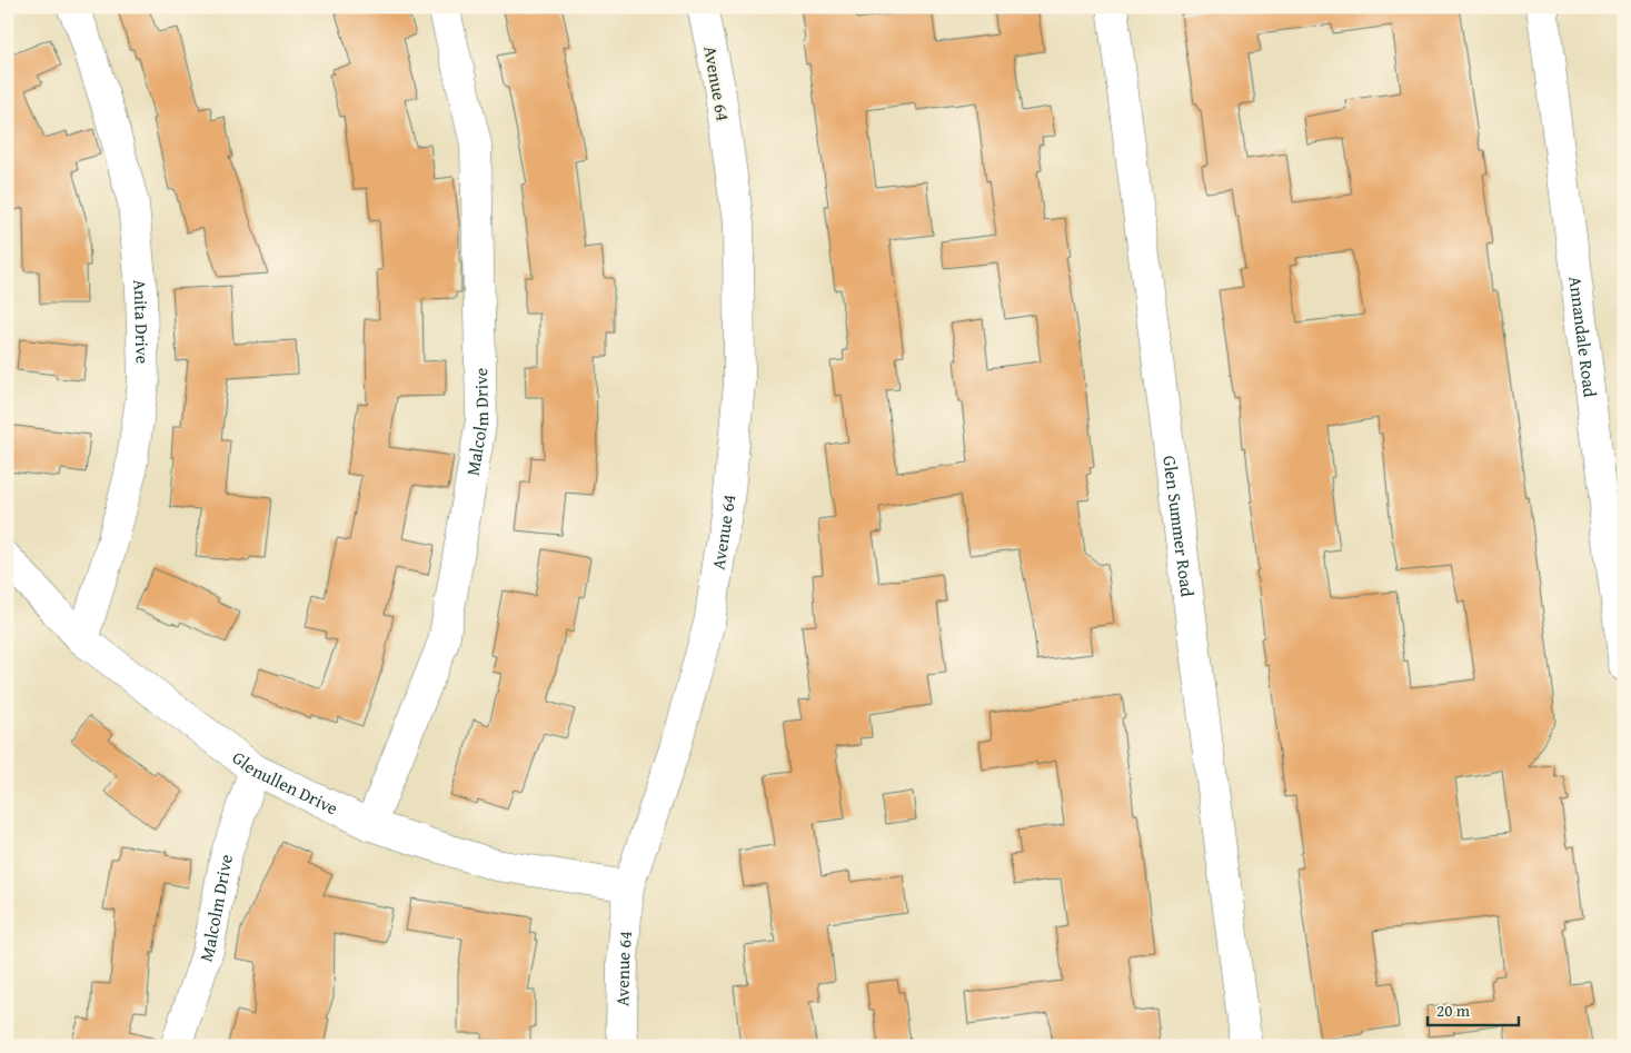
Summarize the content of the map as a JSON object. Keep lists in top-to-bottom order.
{
  "streets": {
    "street": [
      "Avenue 64",
      "Anita Drive",
      "Annandale Road",
      "Malcolm Drive",
      "Glen Summer Road",
      "Glenullen Drive"
    ]
  },
  "crossings": [
    ["Avenue 64", "Glenullen Drive"],
    ["Anita Drive", "Glenullen Drive"],
    ["Malcolm Drive", "Glenullen Drive"]
  ],
  "scale_bar": "20 m"
}
